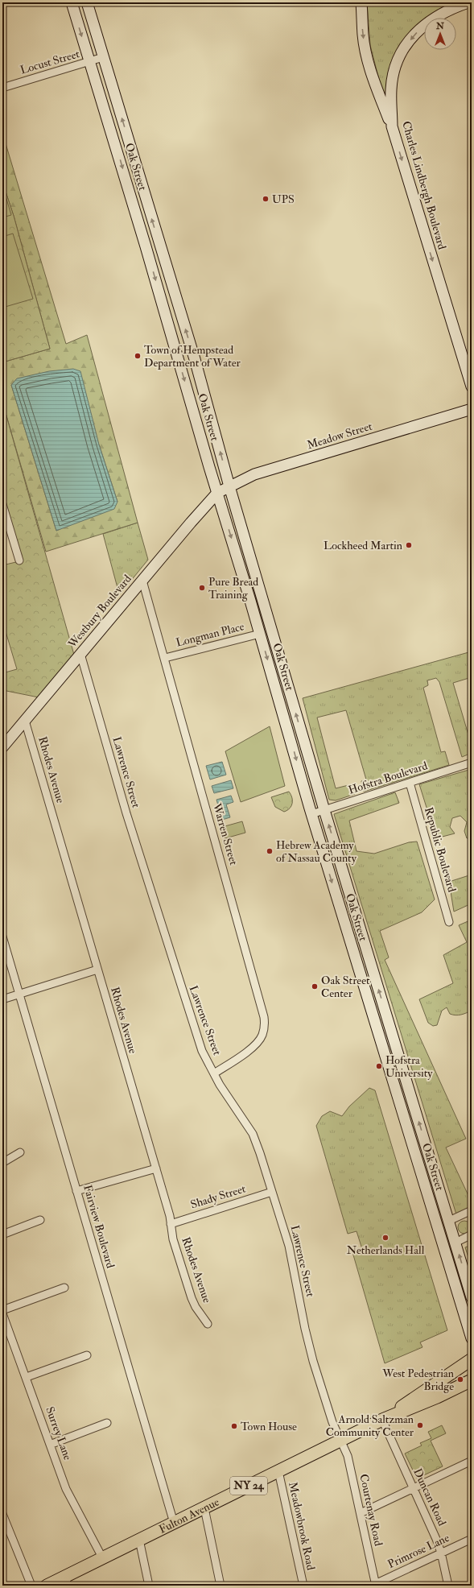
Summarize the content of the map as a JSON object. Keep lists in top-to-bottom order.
{
  "streets": {
    "main road": ["NY 24", "Fulton Avenue"],
    "street": [
      "Locust Street",
      "Oak Street",
      "Charles Lindbergh Boulevard",
      "Meadow Street",
      "Westbury Boulevard",
      "Longman Place",
      "Rhodes Avenue",
      "Lawrence Street",
      "Hofstra Boulevard",
      "Warren Street",
      "Republic Boulevard",
      "Shady Street",
      "Fairview Boulevard",
      "Surrey Lane",
      "Duncan Road",
      "Courtenay Road",
      "Meadowbrook Road",
      "Primrose Lane"
    ]
  },
  "crossings": [
    ["Locust Street", "Oak Street"],
    ["Oak Street", "Meadow Street"],
    ["Oak Street", "Westbury Boulevard"],
    ["Oak Street", "Longman Place"],
    ["Oak Street", "Hofstra Boulevard"],
    ["Meadow Street", "Westbury Boulevard"],
    ["Westbury Boulevard", "Rhodes Avenue"],
    ["Westbury Boulevard", "Lawrence Street"],
    ["Westbury Boulevard", "Warren Street"],
    ["Longman Place", "Warren Street"],
    ["Rhodes Avenue", "Shady Street"],
    ["Lawrence Street", "Warren Street"],
    ["Lawrence Street", "Shady Street"],
    ["Lawrence Street", "Courtenay Road"],
    ["Lawrence Street", "Fulton Avenue"],
    ["Hofstra Boulevard", "Republic Boulevard"],
    ["Fairview Boulevard", "Fulton Avenue"],
    ["Surrey Lane", "Fulton Avenue"],
    ["NY 24", "Duncan Road"],
    ["NY 24", "Fulton Avenue"],
    ["Duncan Road", "Fulton Avenue"],
    ["Duncan Road", "Primrose Lane"],
    ["Courtenay Road", "Fulton Avenue"],
    ["Courtenay Road", "Primrose Lane"],
    ["Fulton Avenue", "Meadowbrook Road"]
  ],
  "one_way": ["Charles Lindbergh Boulevard"],
  "places": [
    "UPS",
    "Town of Hempstead Department of Water",
    "Lockheed Martin",
    "Pure Bread Training",
    "Hebrew Academy of Nassau County",
    "Oak Street Center",
    "Hofstra University",
    "Netherlands Hall",
    "West Pedestrian Bridge",
    "Arnold Saltzman Community Center",
    "Town House"
  ],
  "north": "top"
}
